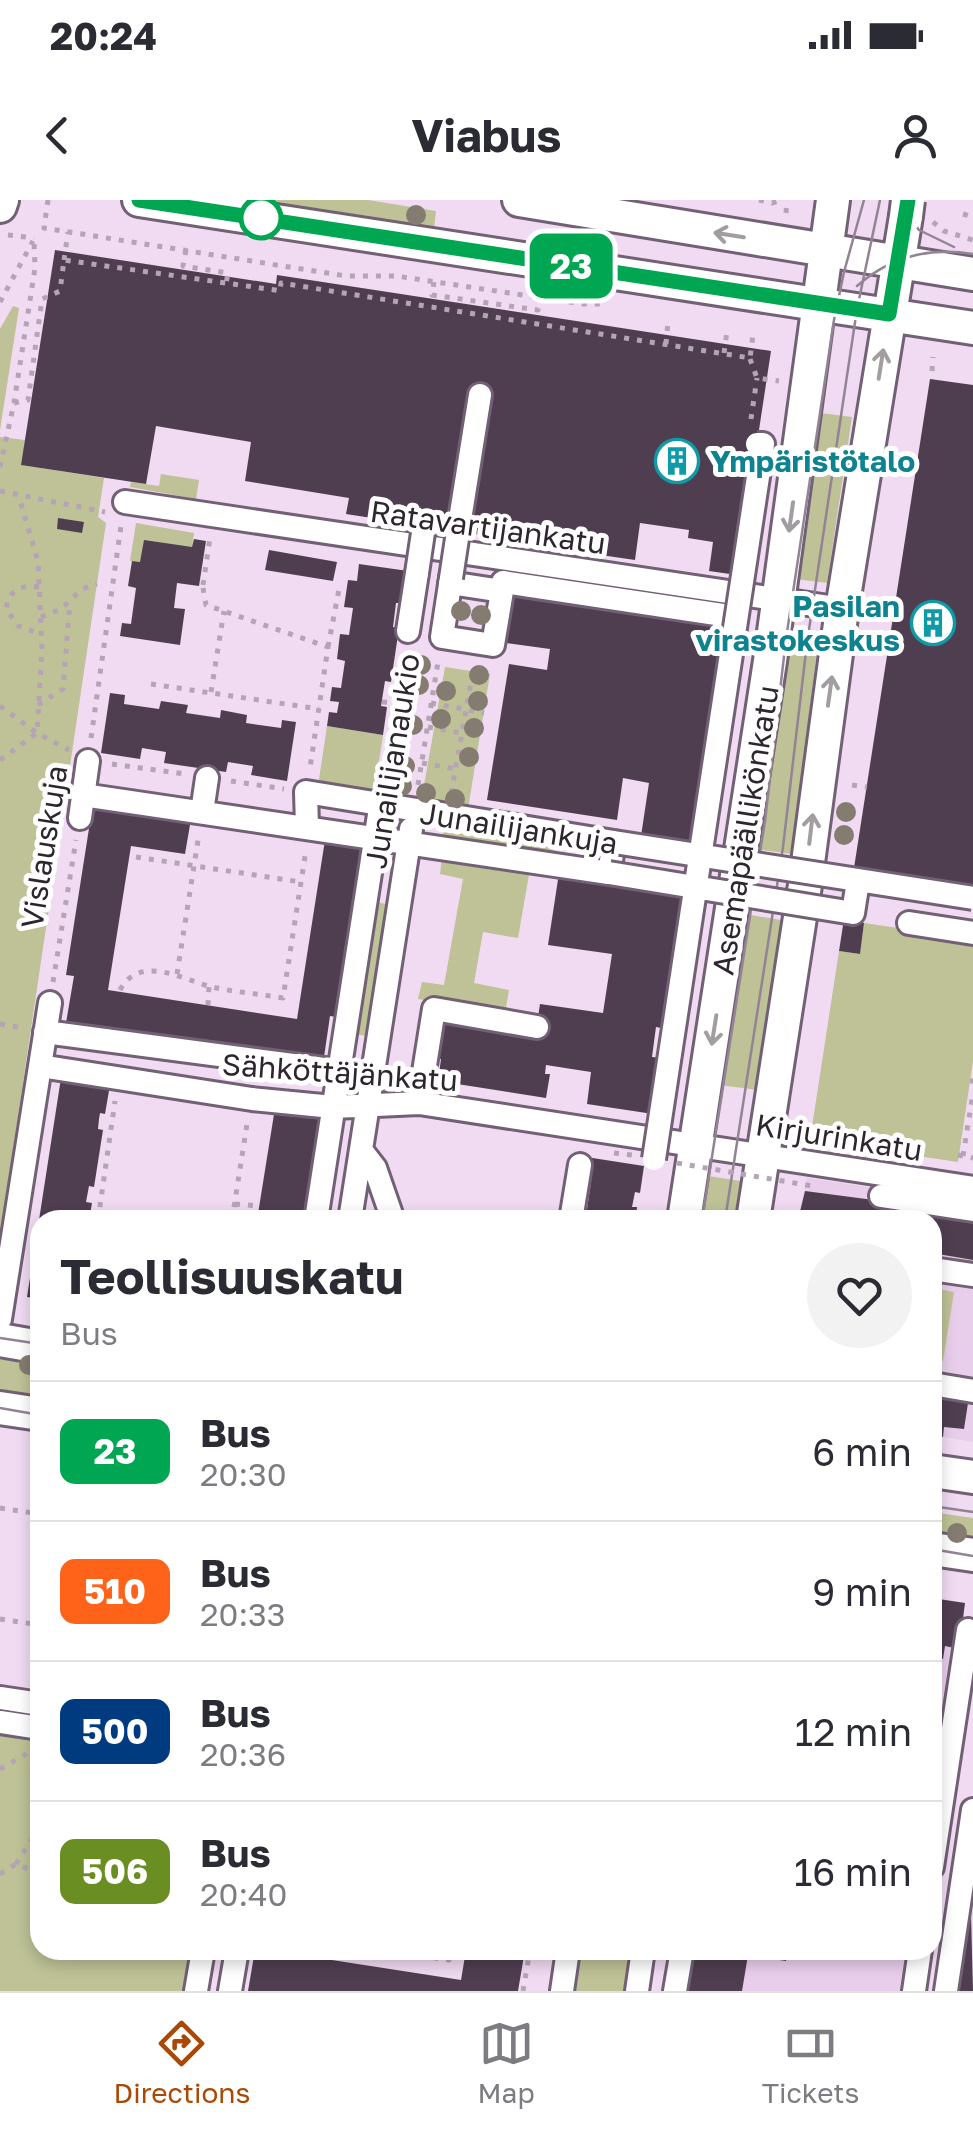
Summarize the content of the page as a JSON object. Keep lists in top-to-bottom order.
{
  "streets": {
    "street": [
      "Ratavartijankatu",
      "Junailijanaukio",
      "Junailijankuja",
      "Asemapäällikönkatu",
      "Vislauskuja",
      "Sähköttäjänkatu",
      "Kirjurinkatu"
    ]
  },
  "crossings": [
    ["Ratavartijankatu", "Asemapäällikönkatu"],
    ["Ratavartijankatu", "Vislauskuja"],
    ["Junailijanaukio", "Junailijankuja"],
    ["Junailijanaukio", "Sähköttäjänkatu"],
    ["Junailijankuja", "Vislauskuja"],
    ["Asemapäällikönkatu", "Sähköttäjänkatu"],
    ["Asemapäällikönkatu", "Kirjurinkatu"],
    ["Sähköttäjänkatu", "Kirjurinkatu"]
  ],
  "places": {
    "building": ["Ympäristötalo", "Pasilan virastokeskus"]
  },
  "lines": ["bus line 23"],
  "page": {
    "status": "20:24",
    "header": "Viabus",
    "on_map": "23",
    "heading": ["Teollisuuskatu", "Bus"],
    "list": [
      {
        "mark": "23",
        "name": "Bus",
        "note": "20:30",
        "value": "6 min"
      },
      {
        "mark": "510",
        "name": "Bus",
        "note": "20:33",
        "value": "9 min"
      },
      {
        "mark": "500",
        "name": "Bus",
        "note": "20:36",
        "value": "12 min"
      },
      {
        "mark": "506",
        "name": "Bus",
        "note": "20:40",
        "value": "16 min"
      }
    ],
    "tabs": ["Directions", "Map", "Tickets"]
  }
}
